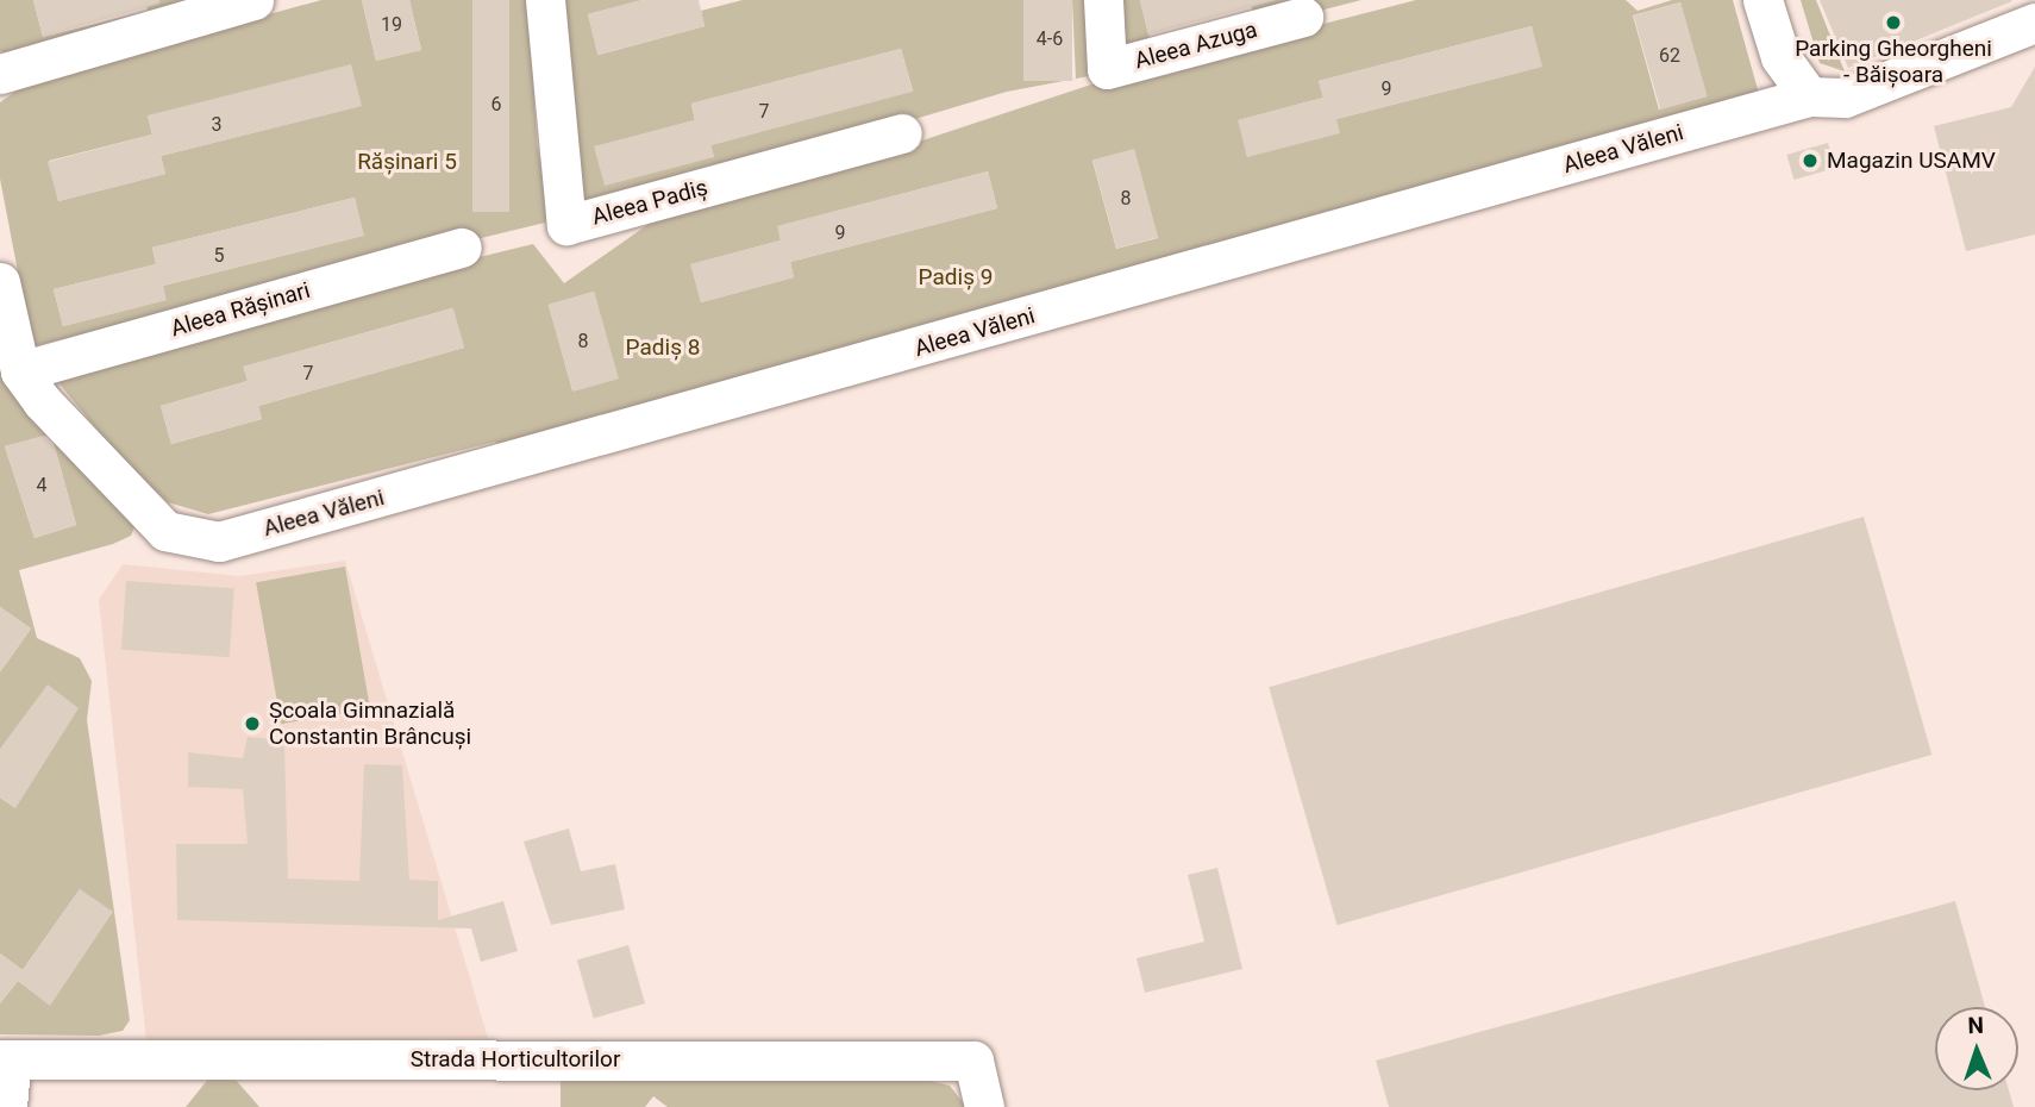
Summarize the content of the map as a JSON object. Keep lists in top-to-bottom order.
{
  "streets": {
    "street": [
      "Aleea Azuga",
      "Aleea Văleni",
      "Aleea Padiș",
      "Aleea Rășinari",
      "Strada Horticultorilor"
    ]
  },
  "crossings": [
    ["Aleea Văleni", "Aleea Rășinari"]
  ],
  "parks": ["Rășinari 5", "Padiș 9", "Padiș 8"],
  "places": ["Parking Gheorgheni - Băișoara", "Magazin USAMV", "Școala Gimnazială Constantin Brâncuși"],
  "house_numbers": [
    "19",
    "4-6",
    "62",
    "9",
    "6",
    "7",
    "3",
    "8",
    "9",
    "5",
    "8",
    "7",
    "4"
  ],
  "north": "top"
}
